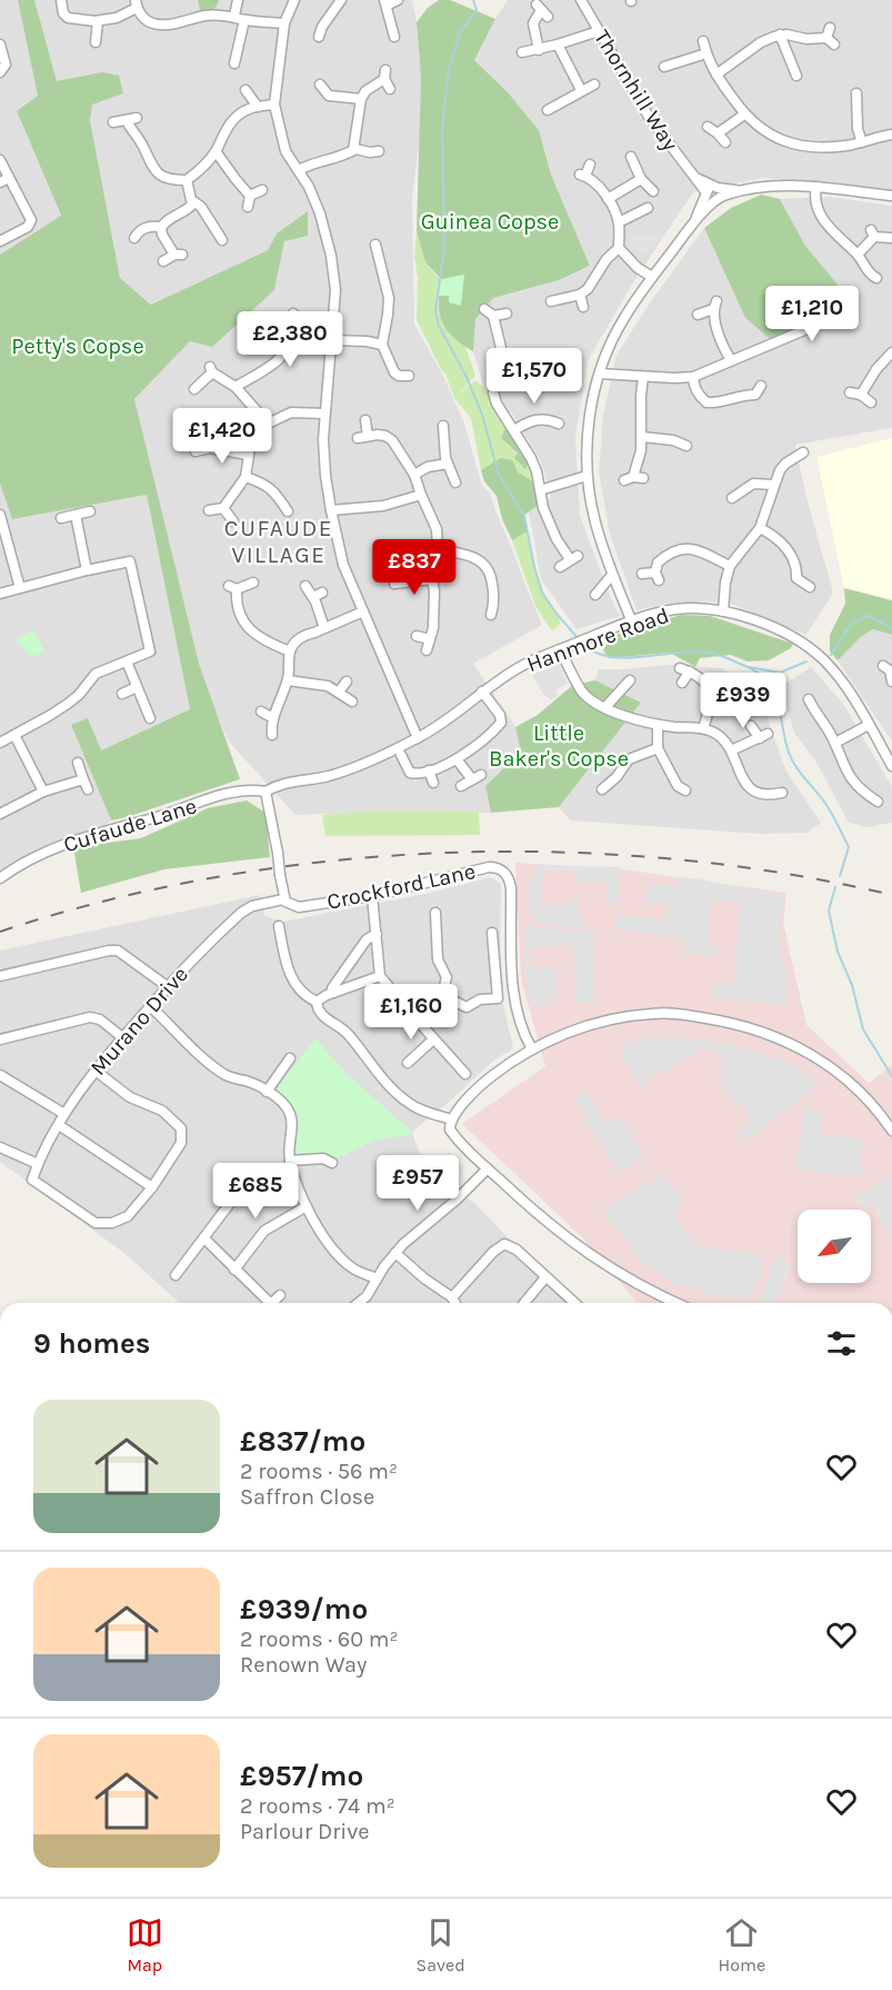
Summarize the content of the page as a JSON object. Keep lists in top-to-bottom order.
{
  "streets": {
    "street": [
      "Thornhill Way",
      "Hanmore Road",
      "Cufaude Lane",
      "Crockford Lane",
      "Murano Drive"
    ]
  },
  "crossings": [
    ["Hanmore Road", "Cufaude Lane"],
    ["Crockford Lane", "Murano Drive"]
  ],
  "districts": ["CUFAUDE VILLAGE"],
  "parks": ["Guinea Copse", "Petty's Copse", "Little Baker's Copse"],
  "north": "bottom left",
  "page": {
    "price": [
      "£1,210",
      "£2,380",
      "£1,570",
      "£1,420",
      "£837",
      "£939",
      "£1,160",
      "£957",
      "£685"
    ],
    "heading": "9 homes",
    "list": [
      {
        "name": "£837/mo",
        "note": "2 rooms · 56 m² · Saffron Close"
      },
      {
        "name": "£939/mo",
        "note": "2 rooms · 60 m² · Renown Way"
      },
      {
        "name": "£957/mo",
        "note": "2 rooms · 74 m² · Parlour Drive"
      }
    ],
    "tabs": ["Map", "Saved", "Home"]
  }
}
